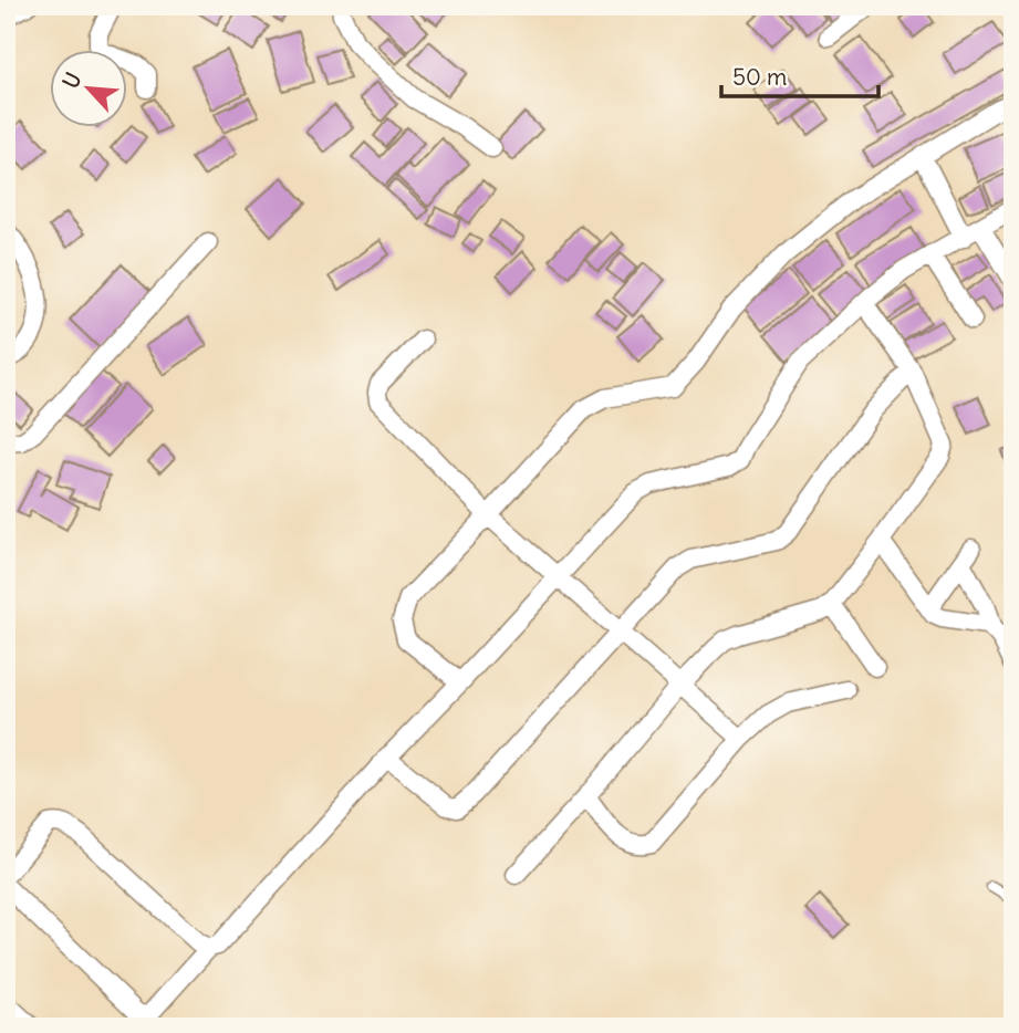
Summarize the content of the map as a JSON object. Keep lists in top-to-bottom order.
{
  "scale_bar": "50 m",
  "north": "top left"
}
